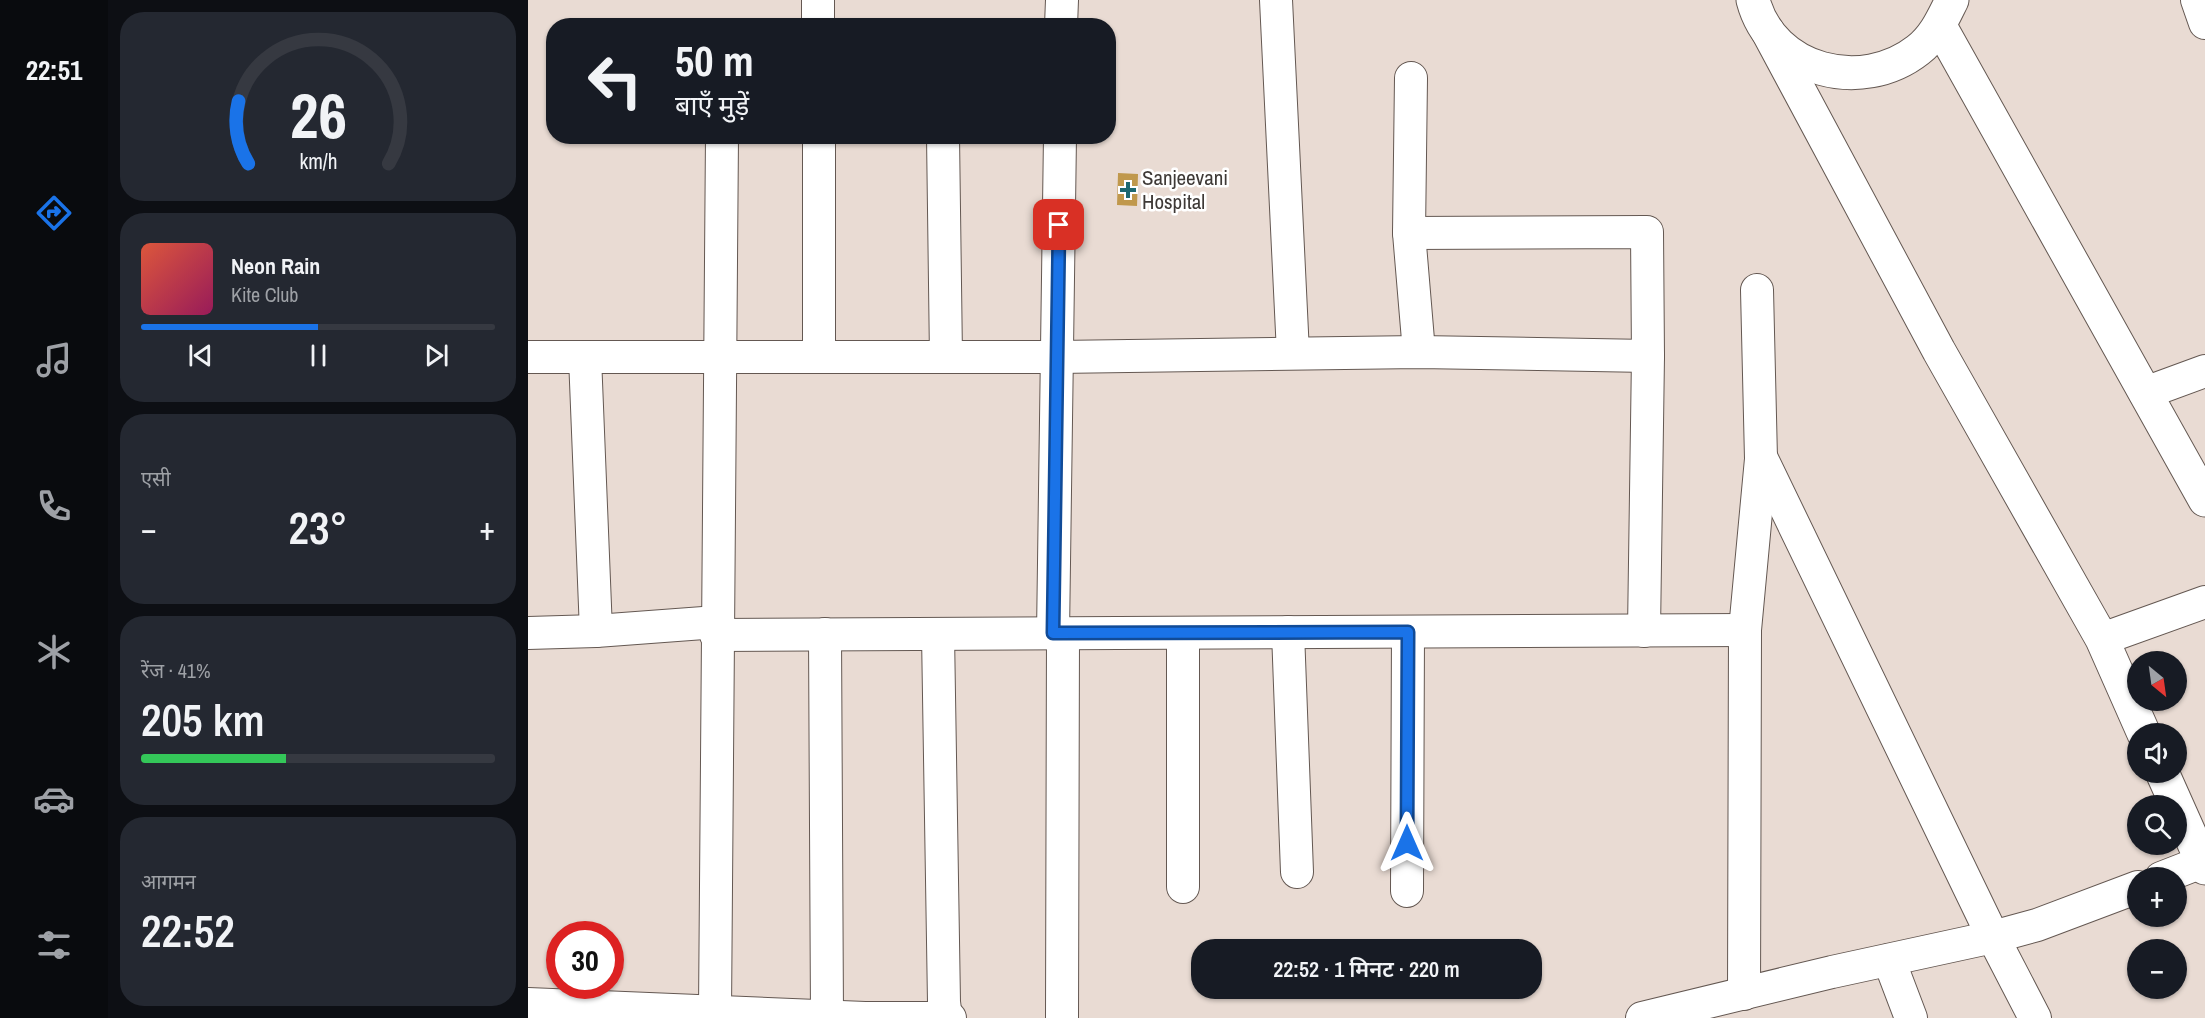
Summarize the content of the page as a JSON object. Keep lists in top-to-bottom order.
{
  "places": {
    "health": ["Sanjeevani Hospital"]
  },
  "north": "bottom right",
  "page": {
    "tabs": "22:51",
    "turn": ["50 m", "बाएँ मुड़ें"],
    "song": ["Neon Rain", "Kite Club"],
    "tile": [
      "एसी",
      ["रेंज · 41%", "205 km"],
      ["आगमन", "22:52"]
    ],
    "heat": ["−", "23°", "+"],
    "map_buttons": ["+", "−"],
    "limit": "30",
    "trip": "22:52 · 1 मिनट · 220 m",
    "gauge": ["26", "km/h"]
  }
}
